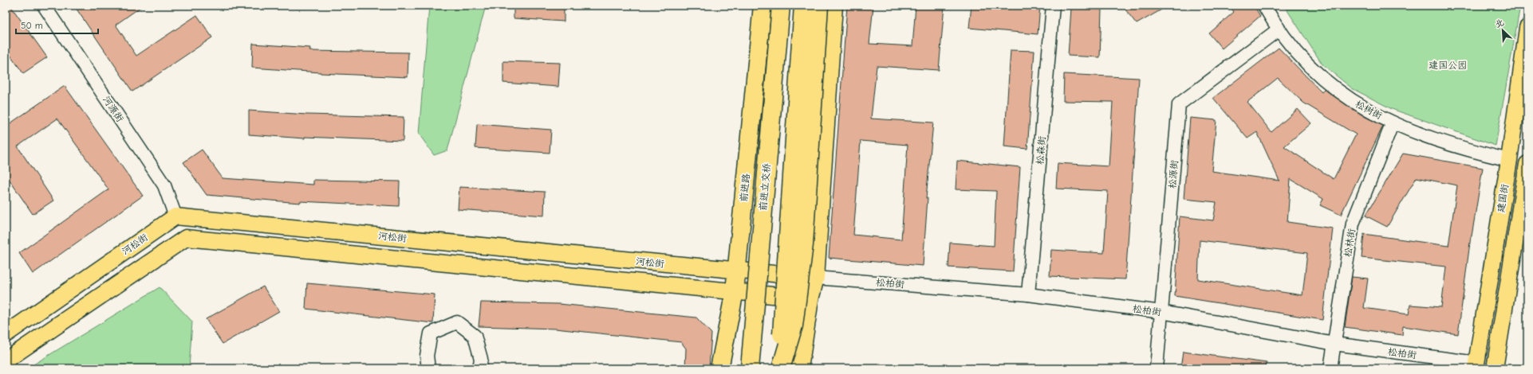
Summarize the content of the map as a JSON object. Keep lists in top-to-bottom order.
{
  "streets": {
    "highway": ["前进立交桥", "前进路"],
    "main road": ["建国街", "河松街"],
    "street": [
      "河源街",
      "松树街",
      "松森街",
      "松源街",
      "松林街",
      "松柏街"
    ]
  },
  "crossings": [
    ["河源街", "河松街"],
    ["松树街", "松源街"],
    ["松树街", "建国街"],
    ["松树街", "松林街"],
    ["松森街", "松柏街"],
    ["松源街", "松柏街"],
    ["前进路", "河松街"],
    ["建国街", "松柏街"],
    ["河松街", "松柏街"],
    ["松林街", "松柏街"]
  ],
  "parks": ["建国公园"],
  "scale_bar": "50 m",
  "north": "top left"
}
